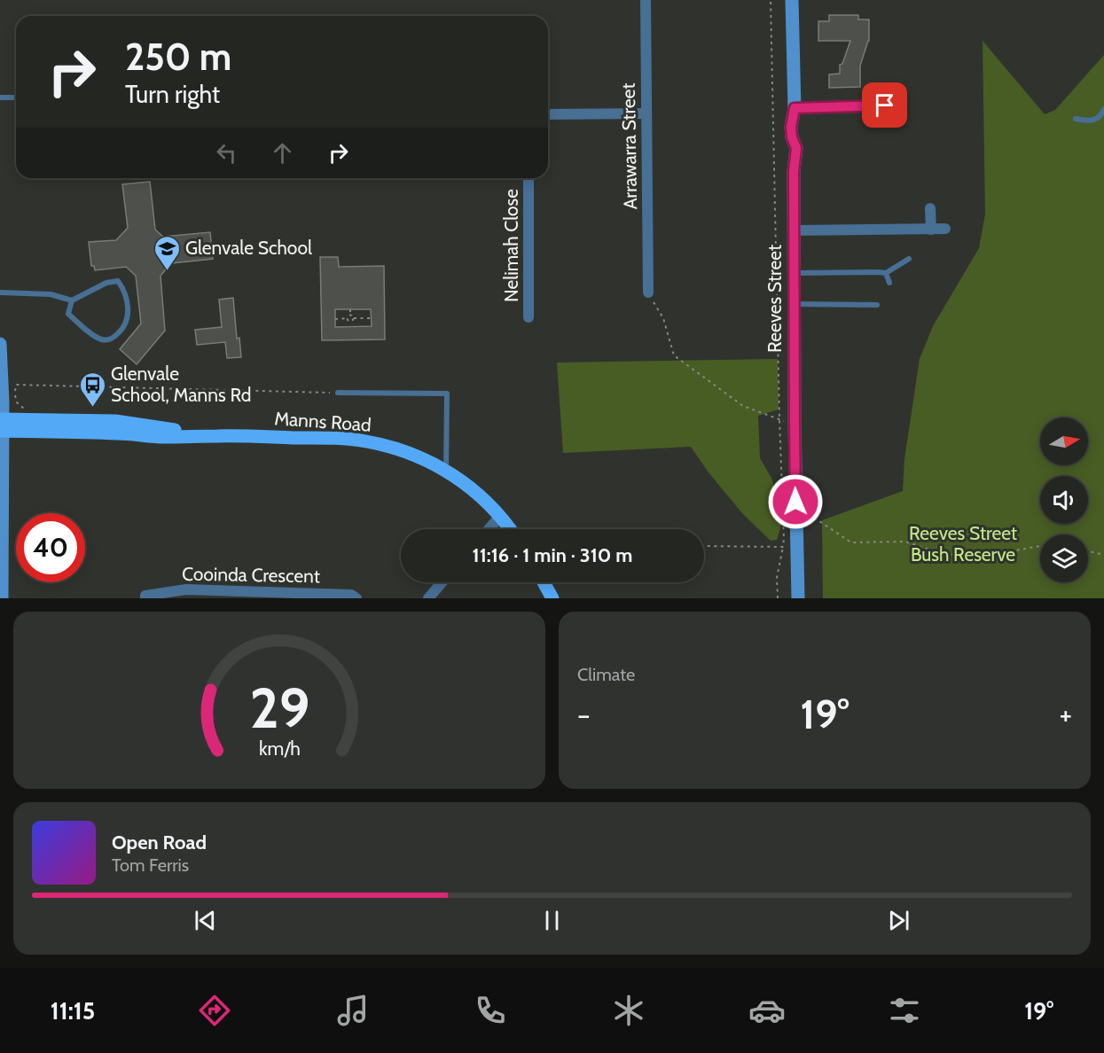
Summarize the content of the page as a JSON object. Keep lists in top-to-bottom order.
{
  "streets": {
    "main road": ["Manns Road"],
    "street": [
      "Arrawarra Street",
      "Nelimah Close",
      "Reeves Street",
      "Cooinda Crescent"
    ]
  },
  "parks": ["Reeves Street Bush Reserve"],
  "places": {
    "school or university": ["Glenvale School"],
    "bus stop": ["Glenvale School, Manns Rd"]
  },
  "north": "right",
  "page": {
    "turn": ["250 m", "Turn right"],
    "limit": "40",
    "trip": "11:16 · 1 min · 310 m",
    "tile": "Climate",
    "heat": ["−", "19°", "+"],
    "song": ["Open Road", "Tom Ferris"],
    "tabs": ["11:15", "19°"],
    "gauge": ["29", "km/h"]
  }
}
